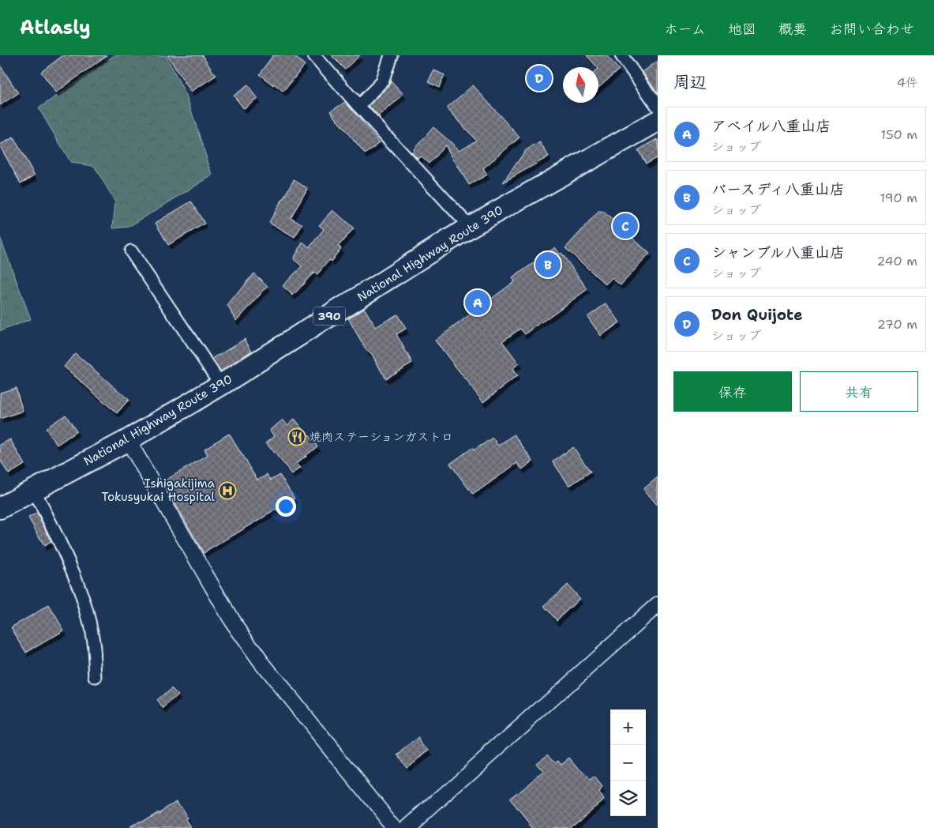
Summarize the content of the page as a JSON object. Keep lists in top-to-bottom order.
{
  "streets": {
    "highway": ["National Highway Route 390", "390"]
  },
  "places": {
    "restaurant": ["焼肉ステーションガストロ"],
    "hospital": ["Ishigakijima Tokusyukai Hospital"]
  },
  "north": "top",
  "page": {
    "header": "Atlasly",
    "nav": [
      "ホーム",
      "地図",
      "概要",
      "お問い合わせ"
    ],
    "heading": ["周辺", "4件"],
    "pins": [
      "D",
      "C",
      "B",
      "A"
    ],
    "list": [
      {
        "mark": "A",
        "name": "アベイル八重山店",
        "note": "ショップ",
        "value": "150 m"
      },
      {
        "mark": "B",
        "name": "バースディ八重山店",
        "note": "ショップ",
        "value": "190 m"
      },
      {
        "mark": "C",
        "name": "シャンブル八重山店",
        "note": "ショップ",
        "value": "240 m"
      },
      {
        "mark": "D",
        "name": "Don Quijote",
        "note": "ショップ",
        "value": "270 m"
      }
    ],
    "buttons": ["保存", "共有"],
    "map_buttons": ["+", "−"]
  }
}
